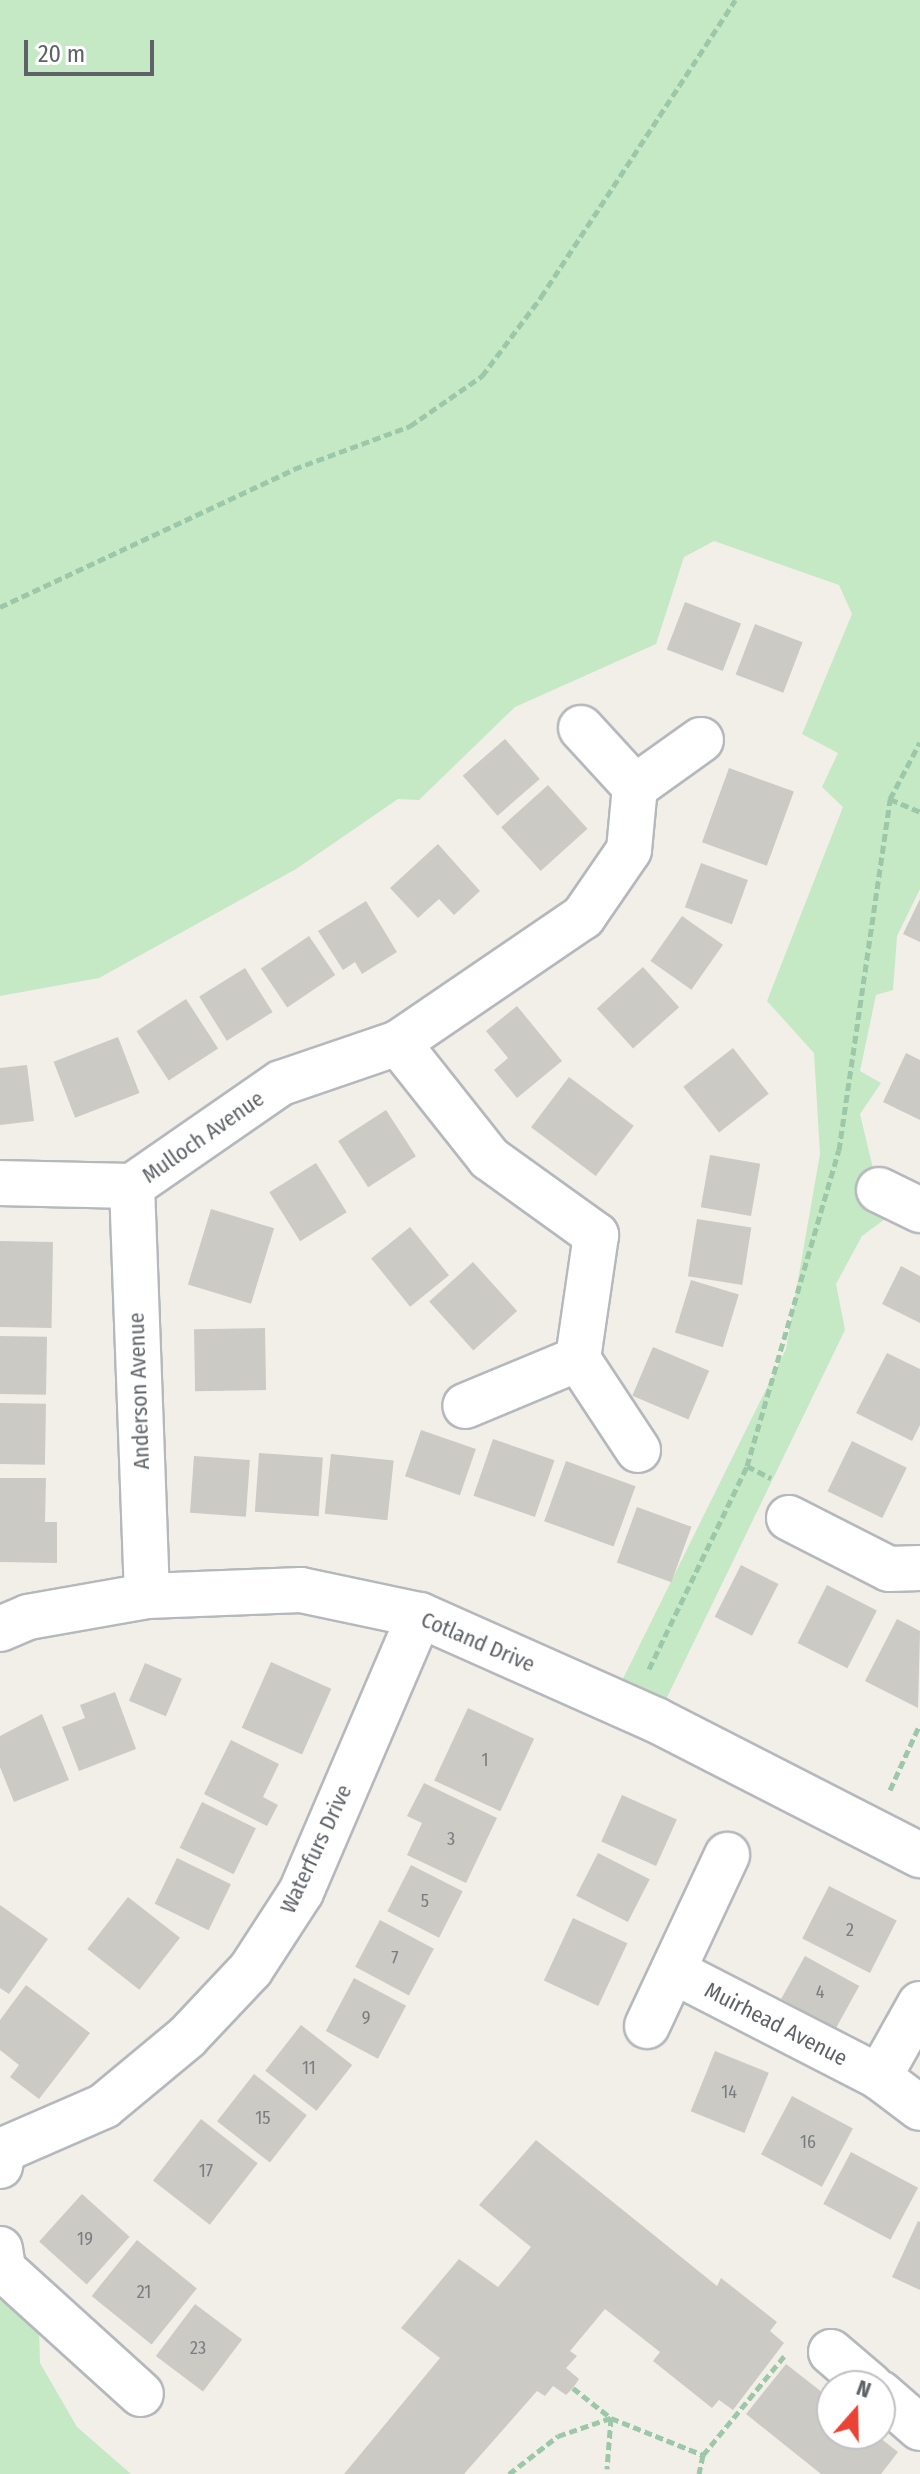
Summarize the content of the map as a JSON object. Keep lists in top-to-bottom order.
{
  "streets": {
    "street": [
      "Mulloch Avenue",
      "Anderson Avenue",
      "Cotland Drive",
      "Waterfurs Drive",
      "Muirhead Avenue"
    ]
  },
  "crossings": [
    ["Mulloch Avenue", "Anderson Avenue"],
    ["Anderson Avenue", "Cotland Drive"],
    ["Cotland Drive", "Waterfurs Drive"]
  ],
  "house_numbers": [
    "1",
    "3",
    "5",
    "2",
    "7",
    "4",
    "9",
    "11",
    "14",
    "15",
    "16",
    "17",
    "19",
    "21",
    "23"
  ],
  "scale_bar": "20 m",
  "north": "top"
}
